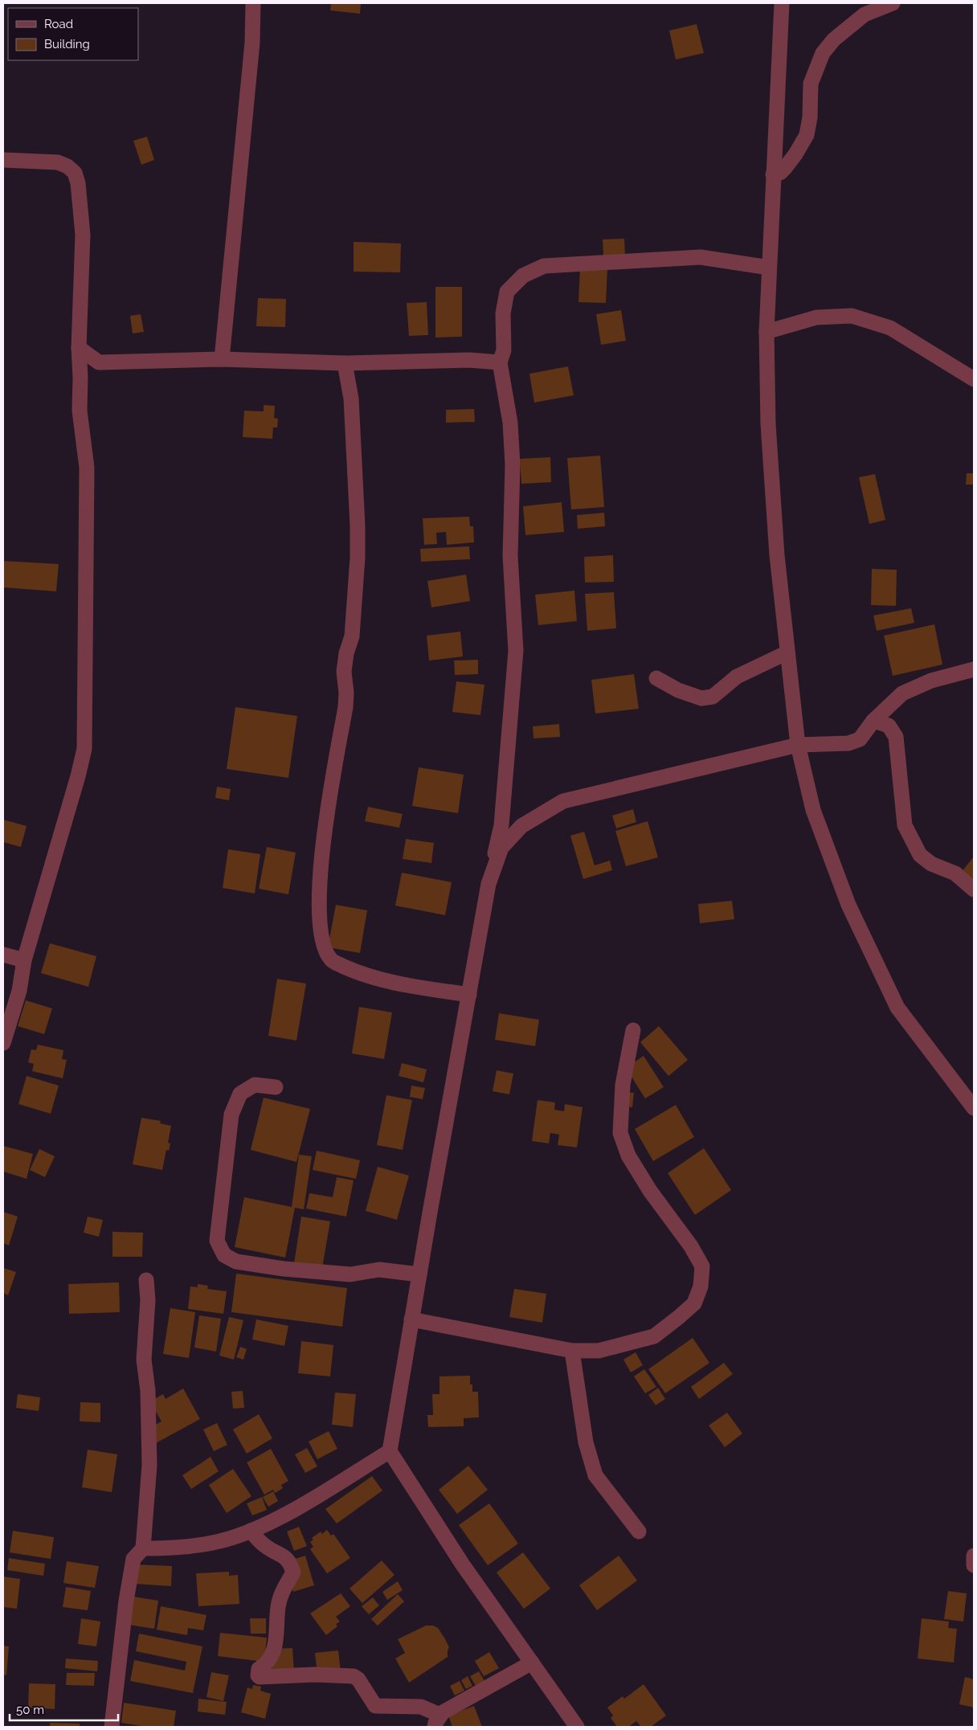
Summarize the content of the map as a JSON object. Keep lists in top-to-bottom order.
{
  "legend": ["Road", "Building"],
  "scale_bar": "50 m"
}
